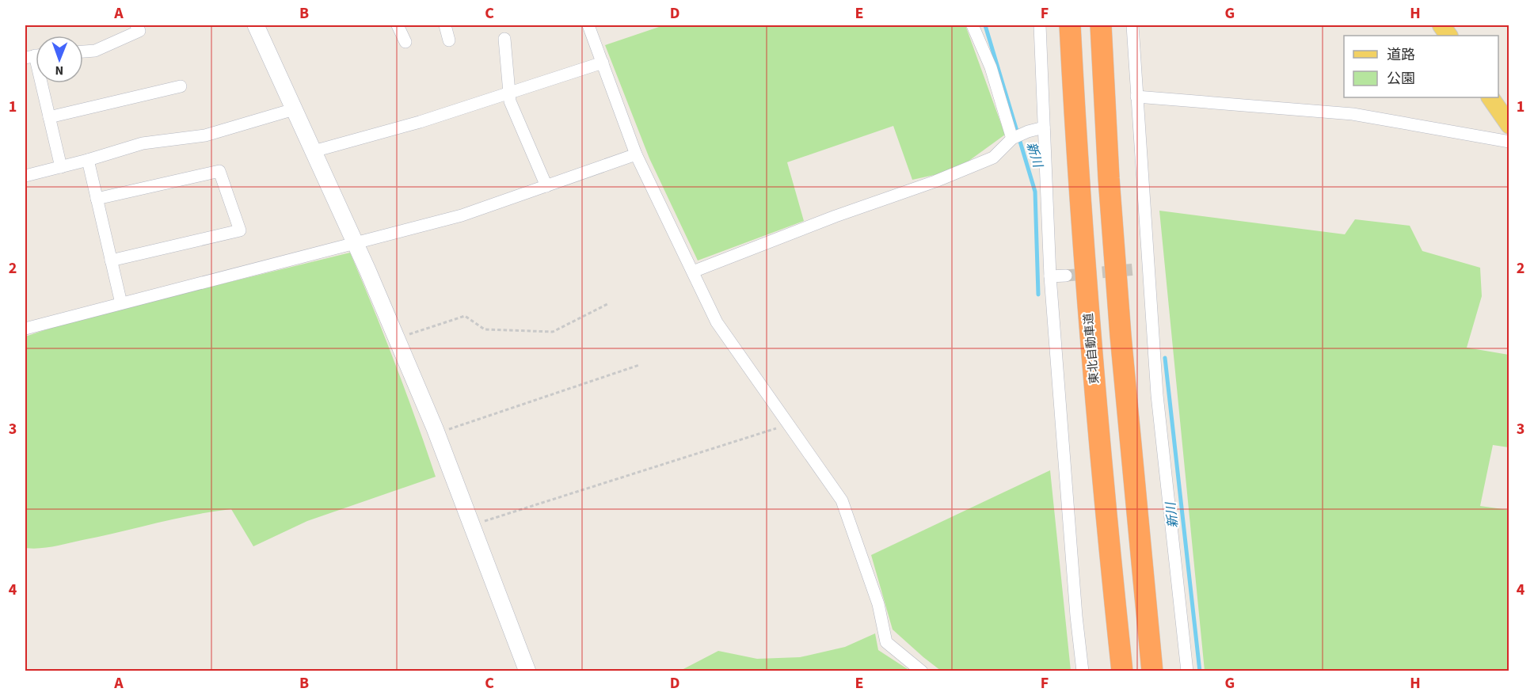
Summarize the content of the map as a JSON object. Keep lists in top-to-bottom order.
{
  "streets": {
    "highway": ["東北自動車道"]
  },
  "water": ["新川"],
  "legend": ["道路", "公園"],
  "north": "bottom",
  "grid": {
    "columns": [
      "A",
      "B",
      "C",
      "D",
      "E",
      "F",
      "G",
      "H"
    ],
    "rows": [
      "1",
      "2",
      "3",
      "4"
    ]
  }
}
